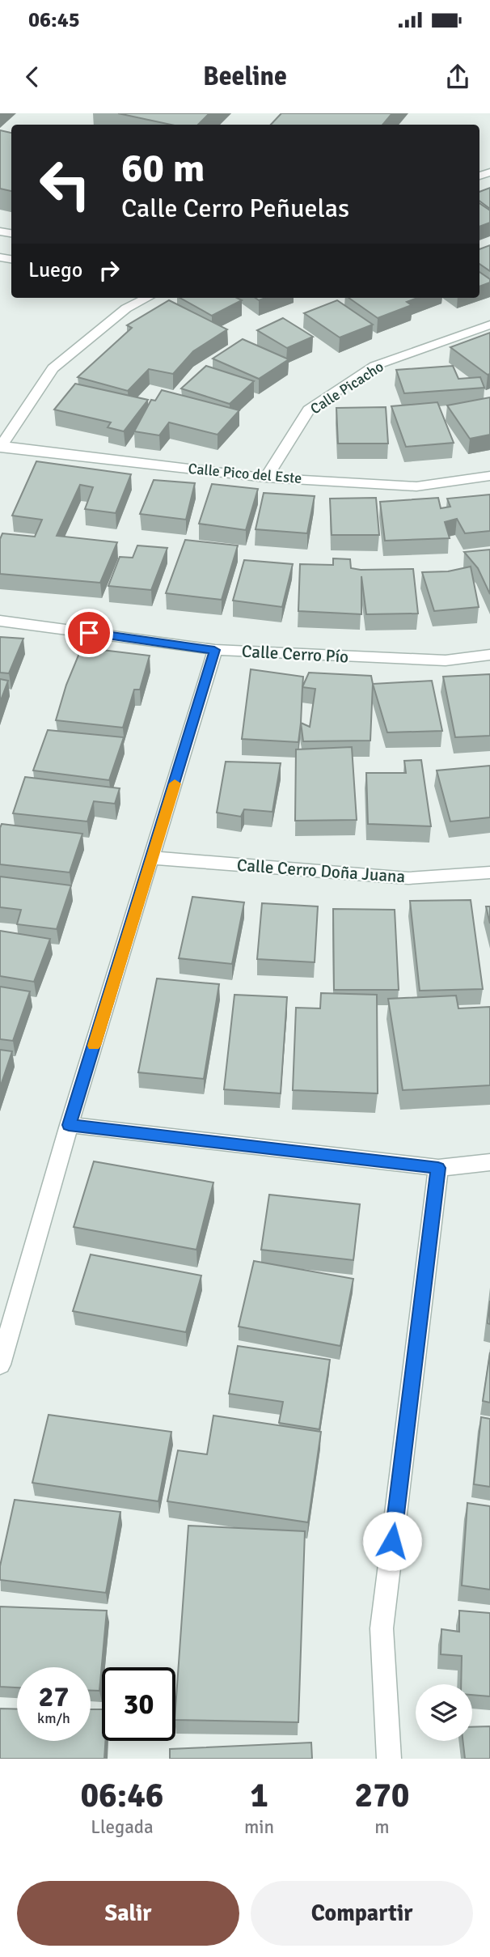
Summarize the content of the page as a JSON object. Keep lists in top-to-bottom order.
{
  "streets": {
    "street": [
      "Calle Picacho",
      "Calle Pico del Este",
      "Calle Cerro Pío",
      "Calle Cerro Doña Juana"
    ]
  },
  "crossings": [
    ["Calle Picacho", "Calle Pico del Este"]
  ],
  "page": {
    "status": "06:45",
    "header": "Beeline",
    "turn": ["60 m", "Calle Cerro Peñuelas"],
    "then": "Luego",
    "speed": "27 km/h",
    "limit": "30",
    "eta": [
      "06:46",
      "Llegada",
      "1",
      "min",
      "270",
      "m"
    ],
    "buttons": ["Salir", "Compartir"]
  }
}
